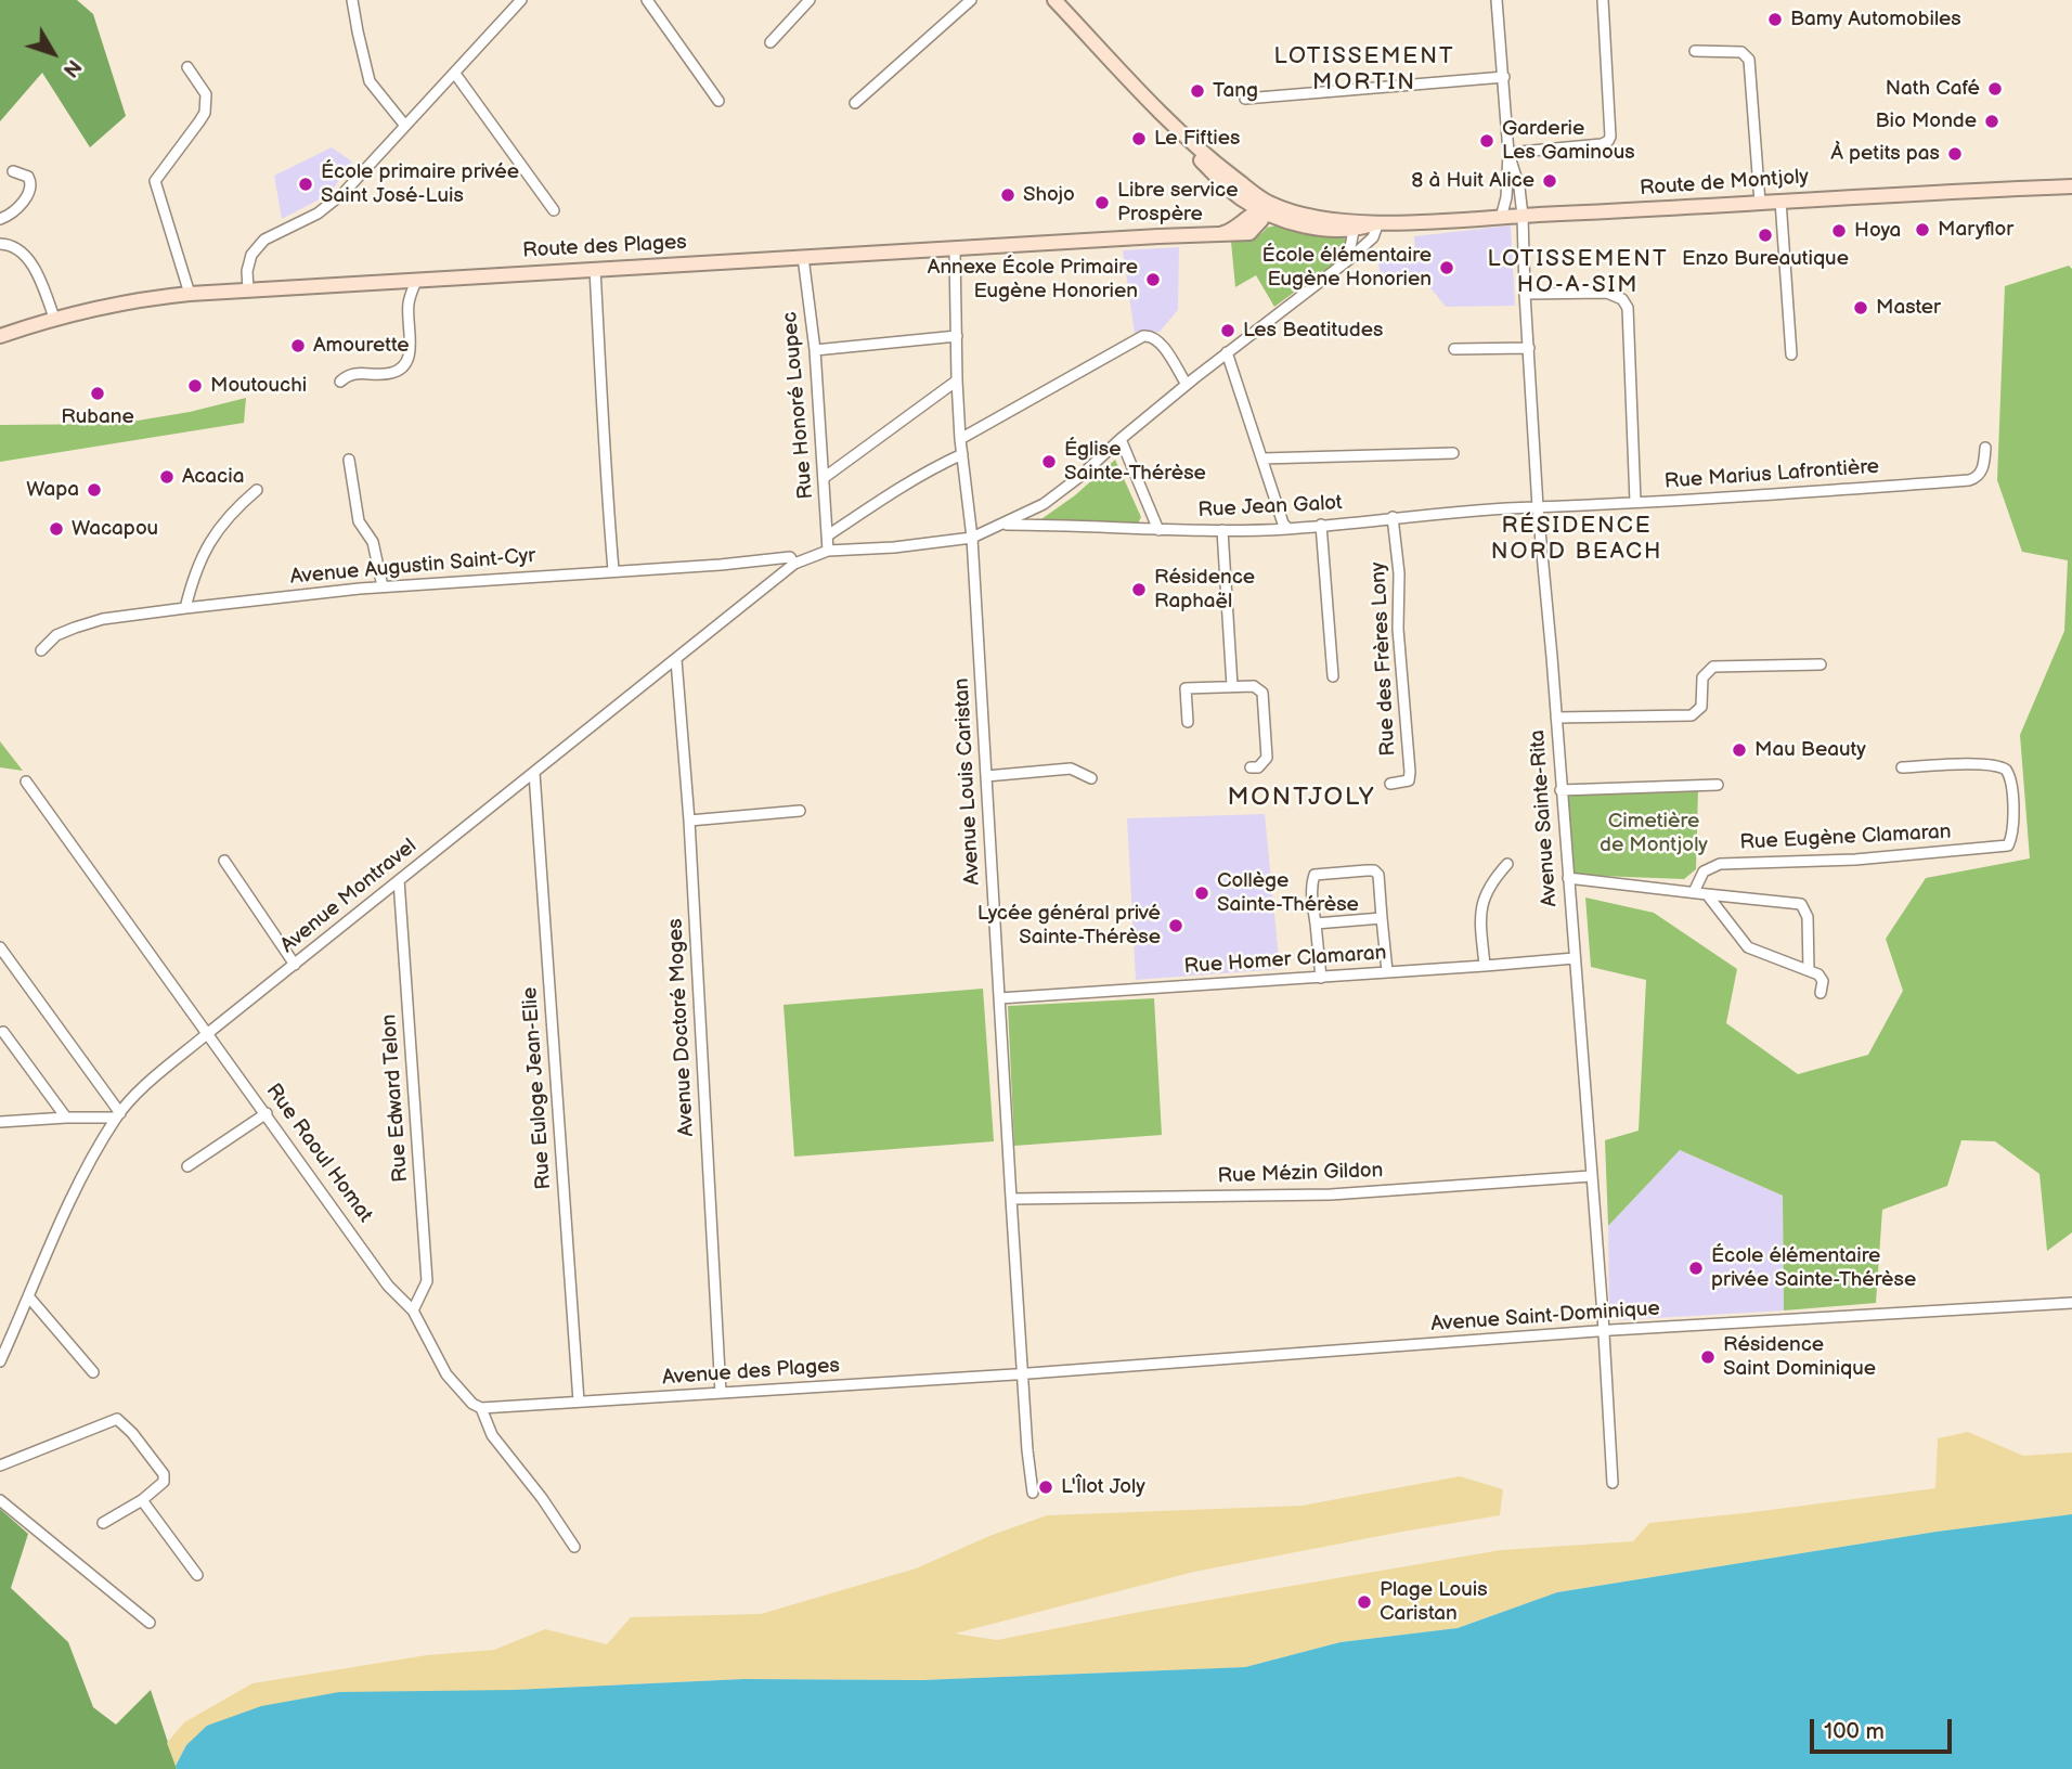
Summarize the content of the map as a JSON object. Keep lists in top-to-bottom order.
{
  "streets": {
    "street": [
      "Route de Montjoly",
      "Route des Plages",
      "Rue Honoré Loupec",
      "Rue Marius Lafrontière",
      "Rue Jean Galot",
      "Avenue Augustin Saint-Cyr",
      "Rue des Frères Lony",
      "Avenue Louis Caristan",
      "Avenue Sainte-Rita",
      "Rue Eugène Clamaran",
      "Avenue Montravel",
      "Rue Homer Clamaran",
      "Avenue Doctoré Moges",
      "Rue Euloge Jean-Elie",
      "Rue Edward Telon",
      "Rue Raoul Homat",
      "Rue Mézin Gildon",
      "Avenue Saint-Dominique",
      "Avenue des Plages"
    ]
  },
  "crossings": [
    ["Route de Montjoly", "Avenue Sainte-Rita"],
    ["Route de Montjoly", "Avenue Montravel"],
    ["Route des Plages", "Rue Honoré Loupec"],
    ["Route des Plages", "Avenue Louis Caristan"],
    ["Rue Honoré Loupec", "Avenue Montravel"],
    ["Rue Marius Lafrontière", "Rue Jean Galot"],
    ["Rue Marius Lafrontière", "Avenue Sainte-Rita"],
    ["Rue Jean Galot", "Rue des Frères Lony"],
    ["Rue Jean Galot", "Avenue Sainte-Rita"],
    ["Rue Jean Galot", "Avenue Montravel"],
    ["Avenue Augustin Saint-Cyr", "Avenue Montravel"],
    ["Avenue Louis Caristan", "Avenue Montravel"],
    ["Avenue Louis Caristan", "Rue Homer Clamaran"],
    ["Avenue Louis Caristan", "Rue Mézin Gildon"],
    ["Avenue Louis Caristan", "Avenue Saint-Dominique"],
    ["Avenue Louis Caristan", "Avenue des Plages"],
    ["Avenue Sainte-Rita", "Rue Homer Clamaran"],
    ["Avenue Sainte-Rita", "Rue Mézin Gildon"],
    ["Avenue Sainte-Rita", "Avenue Saint-Dominique"],
    ["Avenue Montravel", "Avenue Doctoré Moges"],
    ["Avenue Montravel", "Rue Euloge Jean-Elie"],
    ["Avenue Montravel", "Rue Edward Telon"],
    ["Avenue Montravel", "Rue Raoul Homat"],
    ["Avenue Doctoré Moges", "Avenue des Plages"],
    ["Rue Euloge Jean-Elie", "Avenue des Plages"],
    ["Rue Edward Telon", "Rue Raoul Homat"],
    ["Rue Raoul Homat", "Avenue des Plages"],
    ["Avenue Saint-Dominique", "Avenue des Plages"]
  ],
  "districts": [
    "LOTISSEMENT MORTIN",
    "LOTISSEMENT HO-A-SIM",
    "RÉSIDENCE NORD BEACH",
    "MONTJOLY"
  ],
  "parks": ["Cimetière de Montjoly"],
  "places": [
    "Bamy Automobiles",
    "Nath Café",
    "Tang",
    "Bio Monde",
    "Le Fifties",
    "Garderie Les Gaminous",
    "À petits pas",
    "8 à Huit Alice",
    "École primaire privée Saint José-Luis",
    "Shojo",
    "Libre service Prospère",
    "Maryflor",
    "Hoya",
    "Enzo Bureautique",
    "École élémentaire Eugène Honorien",
    "Annexe École Primaire Eugène Honorien",
    "Master",
    "Les Beatitudes",
    "Amourette",
    "Moutouchi",
    "Rubane",
    "Église Sainte-Thérèse",
    "Acacia",
    "Wapa",
    "Wacapou",
    "Résidence Raphaël",
    "Mau Beauty",
    "Collège Sainte-Thérèse",
    "Lycée général privé Sainte-Thérèse",
    "École élémentaire privée Sainte-Thérèse",
    "Résidence Saint Dominique",
    "L'Îlot Joly",
    "Plage Louis Caristan"
  ],
  "scale_bar": "100 m",
  "north": "bottom right"
}
